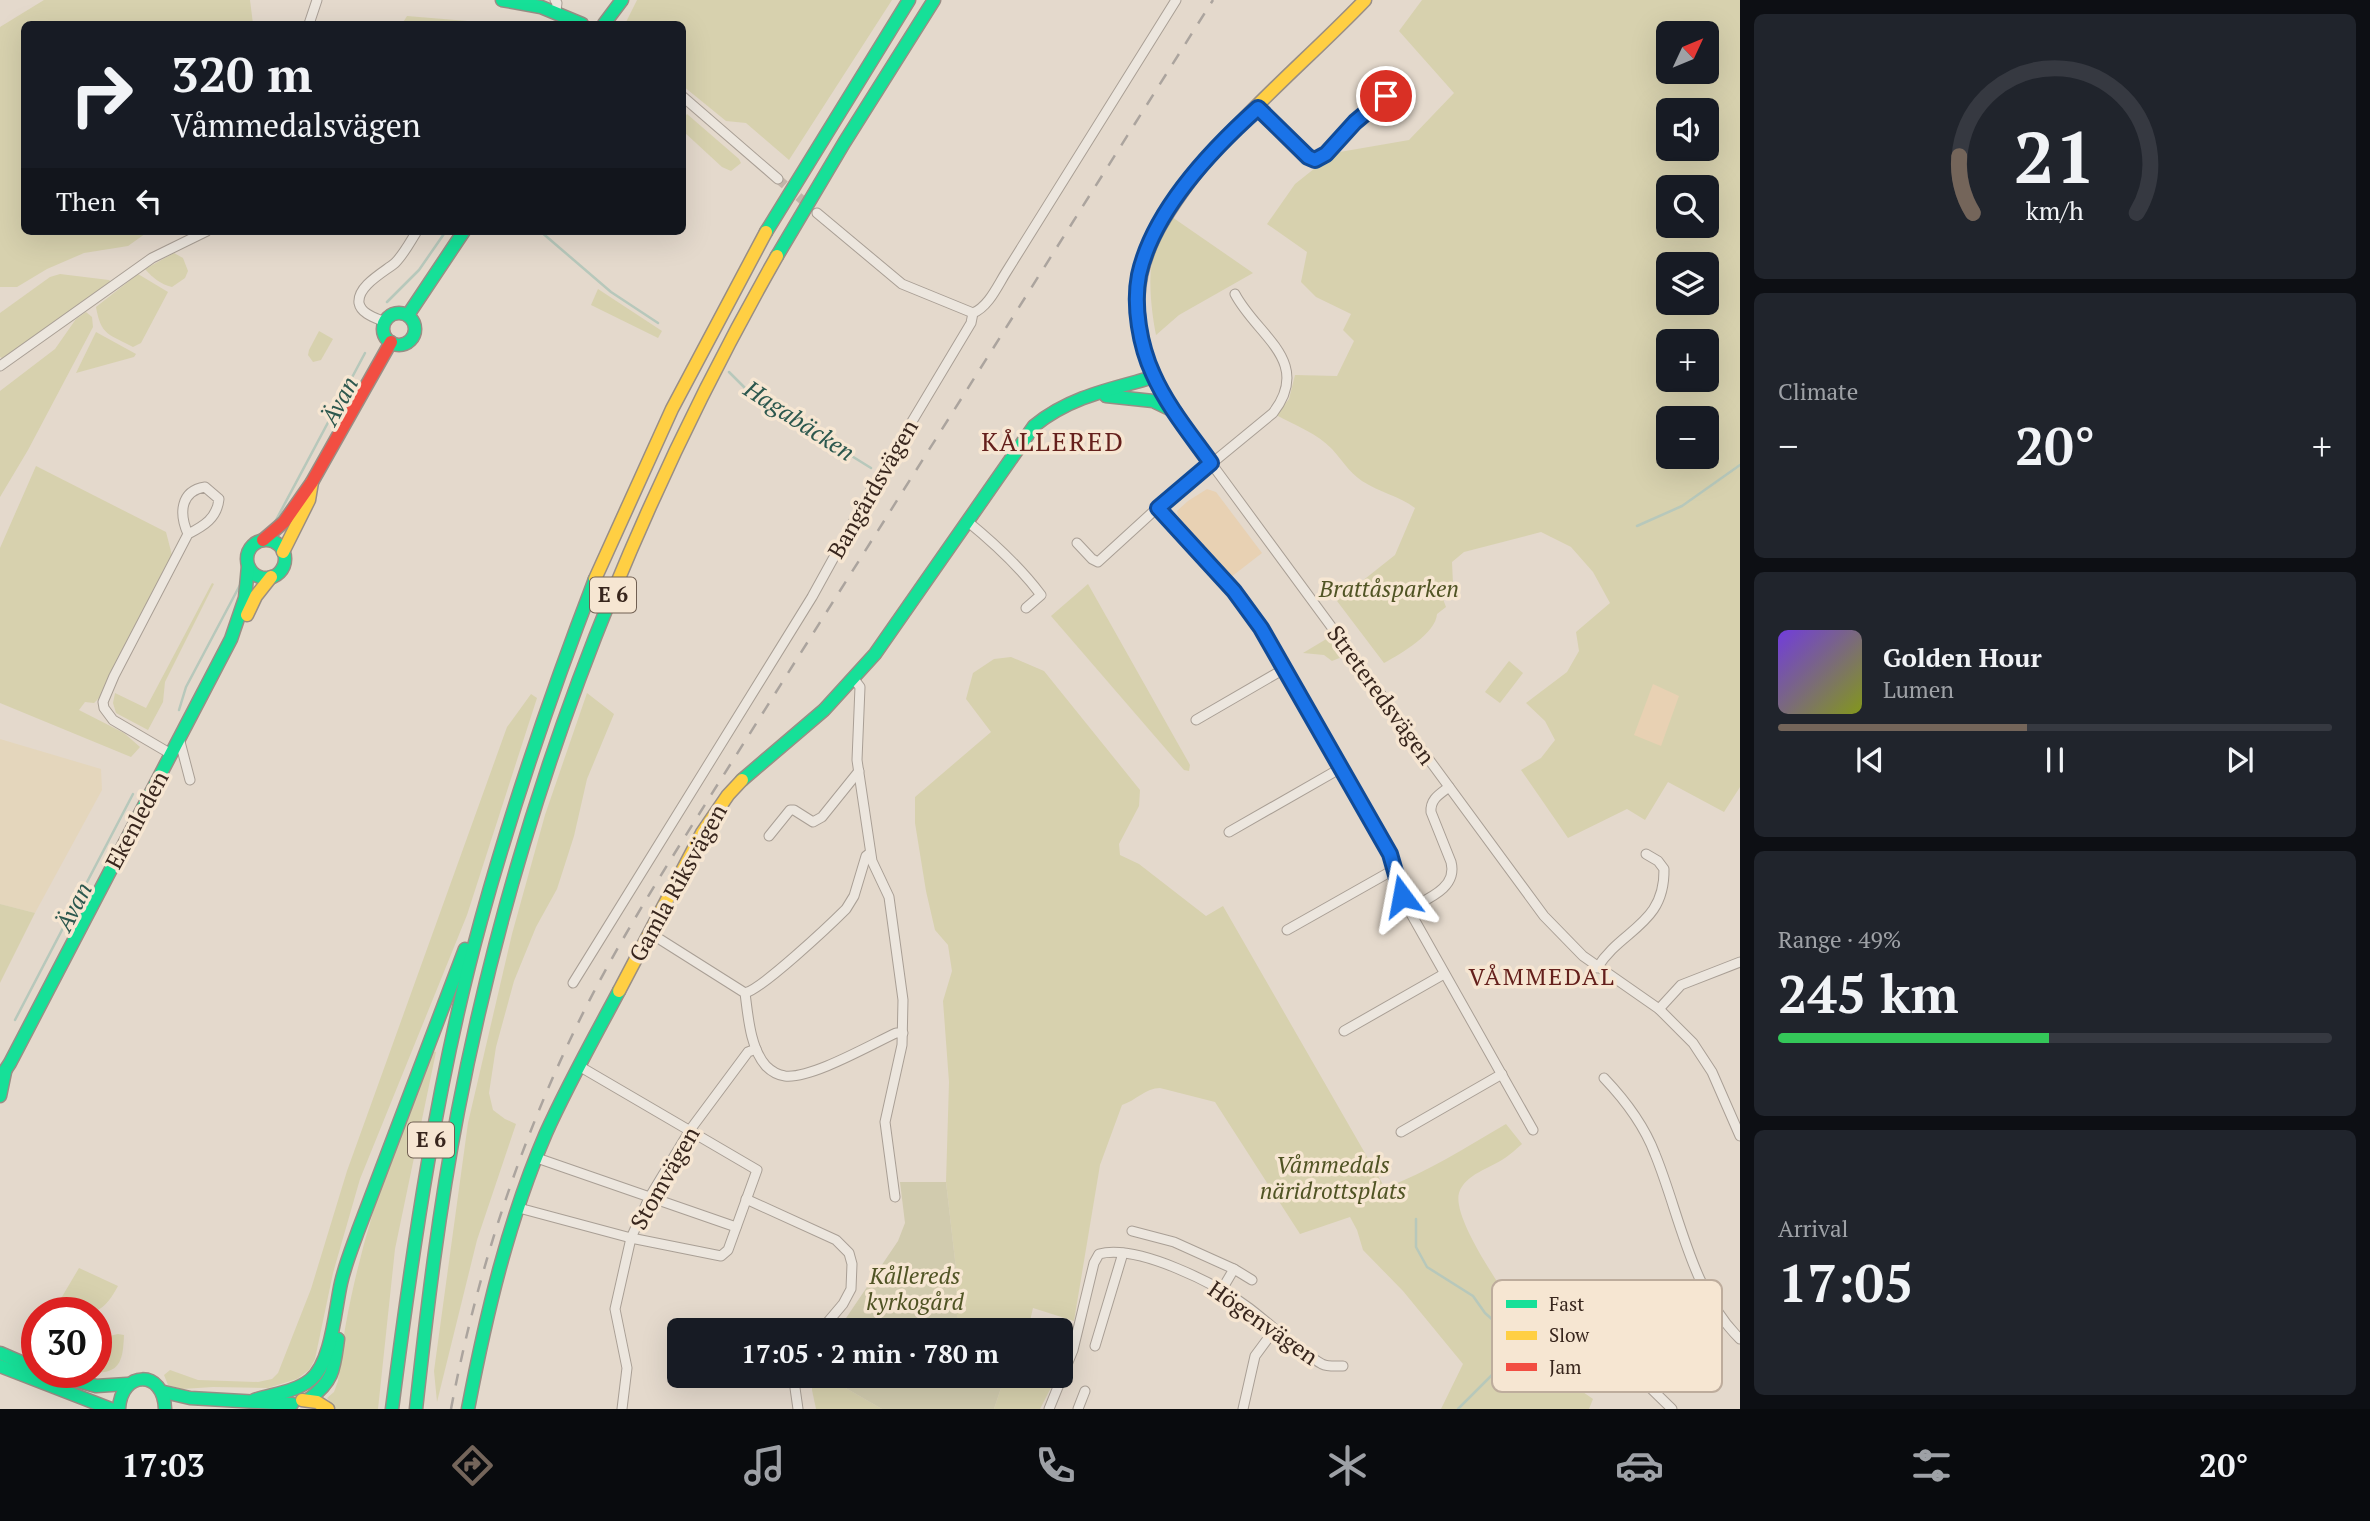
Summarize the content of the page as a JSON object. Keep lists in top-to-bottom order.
{
  "streets": {
    "main road": ["E 6", "Ekenleden", "Gamla Riksvägen"],
    "street": [
      "Bangårdsvägen",
      "Streteredsvägen",
      "Stomvägen",
      "Högenvägen"
    ]
  },
  "crossings": [
    ["Streteredsvägen", "Gamla Riksvägen"]
  ],
  "districts": ["KÅLLERED", "VÅMMEDAL"],
  "water": ["Ävan", "Hagabäcken"],
  "parks": ["Brattåsparken", "Våmmedals näridrottsplats", "Kållereds kyrkogård"],
  "legend": ["Fast", "Slow", "Jam"],
  "north": "top right",
  "page": {
    "map_buttons": ["+", "−"],
    "turn": ["320 m", "Våmmedalsvägen"],
    "then": "Then",
    "tile": [
      "Climate",
      ["Range · 49%", "245 km"],
      ["Arrival", "17:05"]
    ],
    "heat": ["−", "20°", "+"],
    "song": ["Golden Hour", "Lumen"],
    "limit": "30",
    "trip": "17:05 · 2 min · 780 m",
    "tabs": ["17:03", "20°"],
    "gauge": ["21", "km/h"]
  }
}
